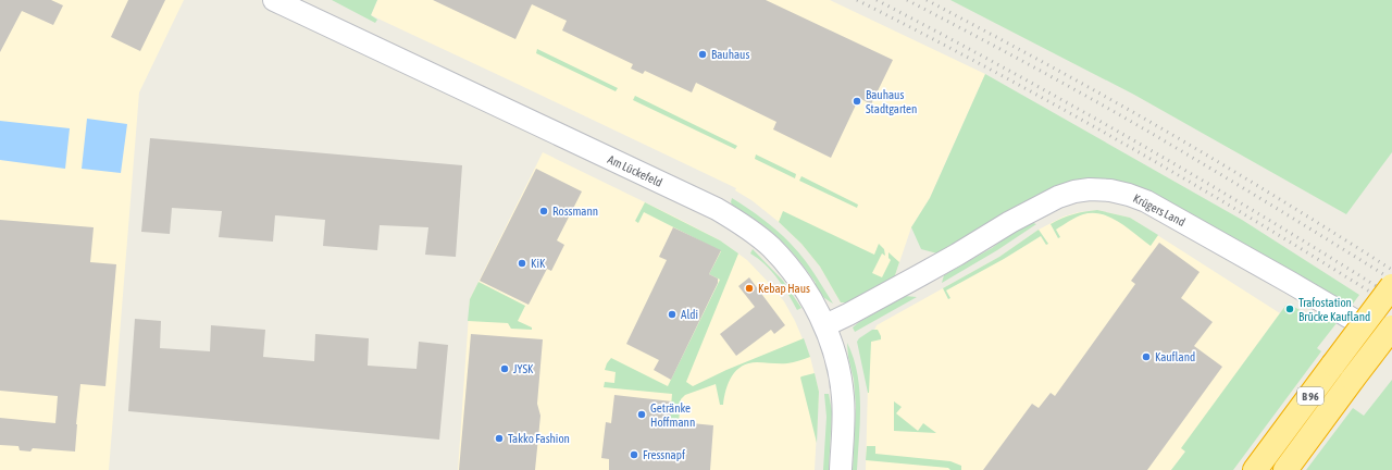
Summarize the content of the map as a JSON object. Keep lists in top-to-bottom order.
{
  "streets": {
    "highway": ["B 96"],
    "street": ["Am Lückefeld", "Krügers Land"]
  },
  "crossings": [
    ["Am Lückefeld", "Krügers Land"]
  ],
  "places": [
    "Bauhaus",
    "Bauhaus Stadtgarten",
    "Rossmann",
    "KiK",
    "Kebap Haus",
    "Trafostation Brücke Kaufland",
    "Aldi",
    "Kaufland",
    "JYSK",
    "Getränke Hoffmann",
    "Takko Fashion",
    "Fressnapf"
  ]
}
